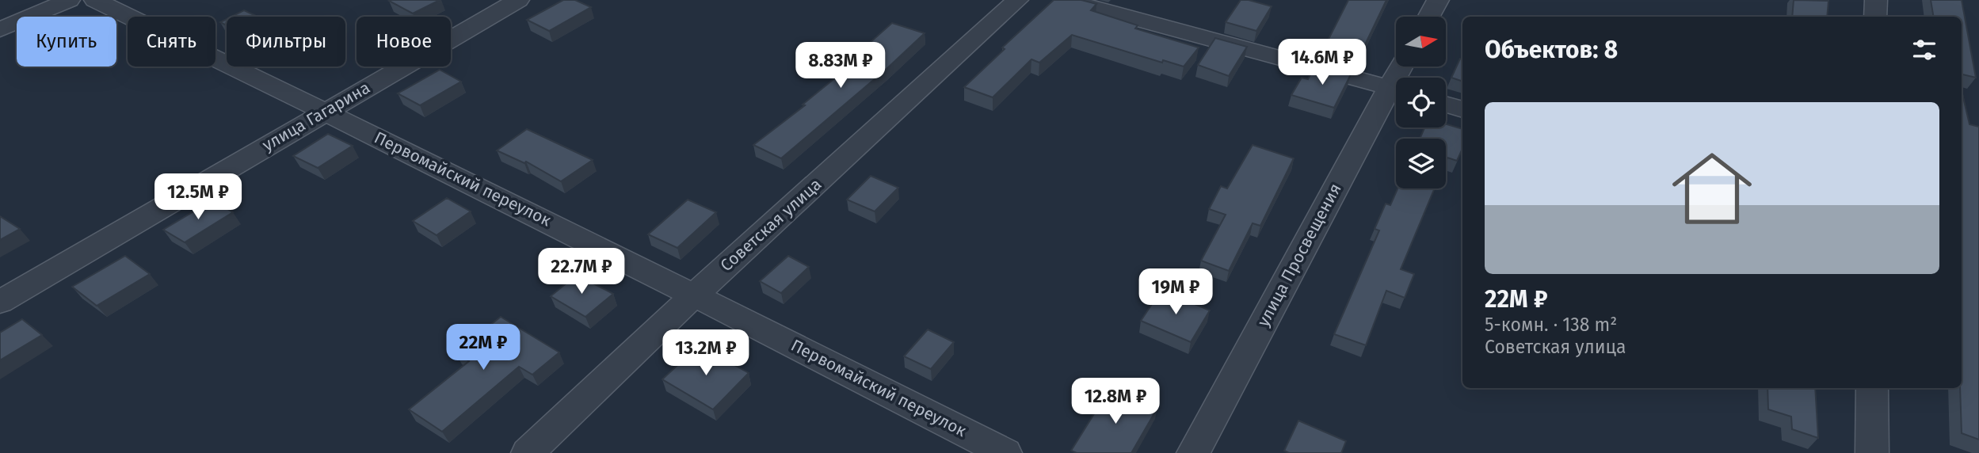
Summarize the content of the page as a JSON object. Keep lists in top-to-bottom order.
{
  "streets": {
    "street": [
      "улица Гагарина",
      "Первомайский переулок",
      "Советская улица",
      "улица Просвещения"
    ]
  },
  "crossings": [
    ["улица Гагарина", "Первомайский переулок"],
    ["Первомайский переулок", "Советская улица"]
  ],
  "north": "right",
  "page": {
    "chip": [
      "Купить",
      "Снять",
      "Фильтры",
      "Новое"
    ],
    "heading": "Объектов: 8",
    "price": [
      "14.6M ₽",
      "8.83M ₽",
      "12.5M ₽",
      "22.7M ₽",
      "19M ₽",
      "22M ₽",
      "13.2M ₽",
      "12.8M ₽"
    ],
    "list": [
      {
        "name": "22M ₽",
        "note": "5-комн. · 138 m² · Советская улица"
      }
    ]
  }
}
